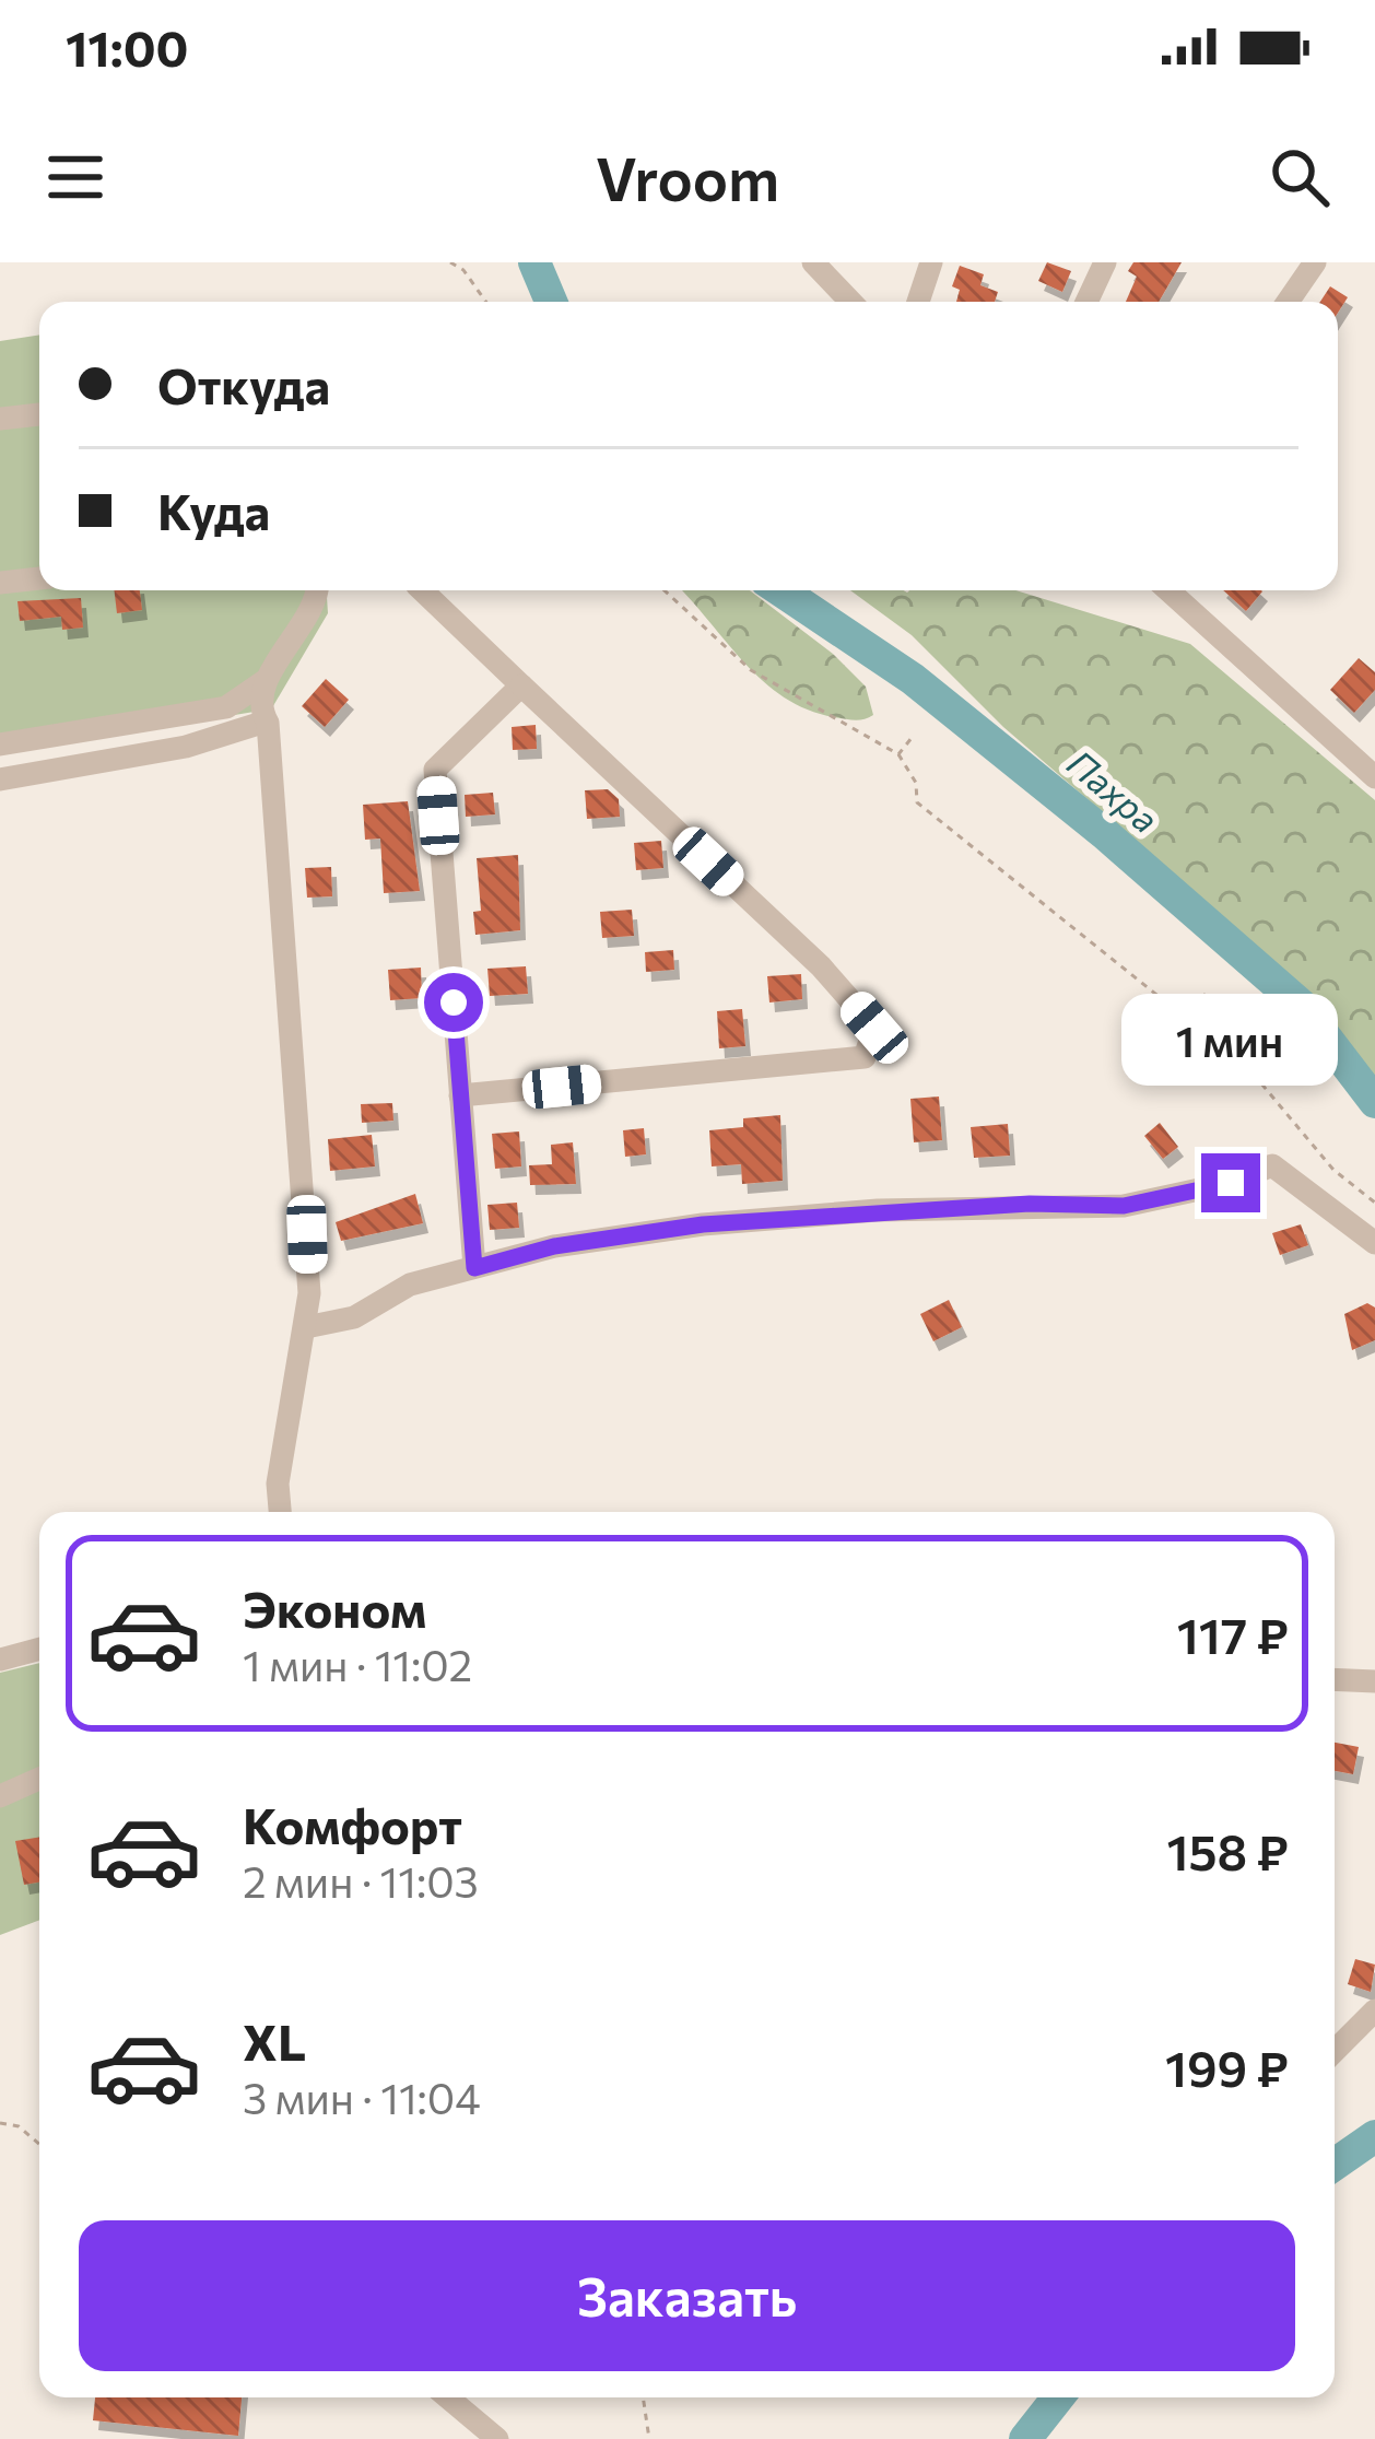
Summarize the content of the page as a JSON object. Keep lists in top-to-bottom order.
{
  "water": ["Пахра"],
  "page": {
    "status": "11:00",
    "header": "Vroom",
    "banner": ["Откуда", "Куда"],
    "bubble": "1 мин",
    "list": [
      {
        "name": "Эконом",
        "note": "1 мин · 11:02",
        "value": "117 ₽"
      },
      {
        "name": "Комфорт",
        "note": "2 мин · 11:03",
        "value": "158 ₽"
      },
      {
        "name": "XL",
        "note": "3 мин · 11:04",
        "value": "199 ₽"
      }
    ],
    "buttons": "Заказать"
  }
}
